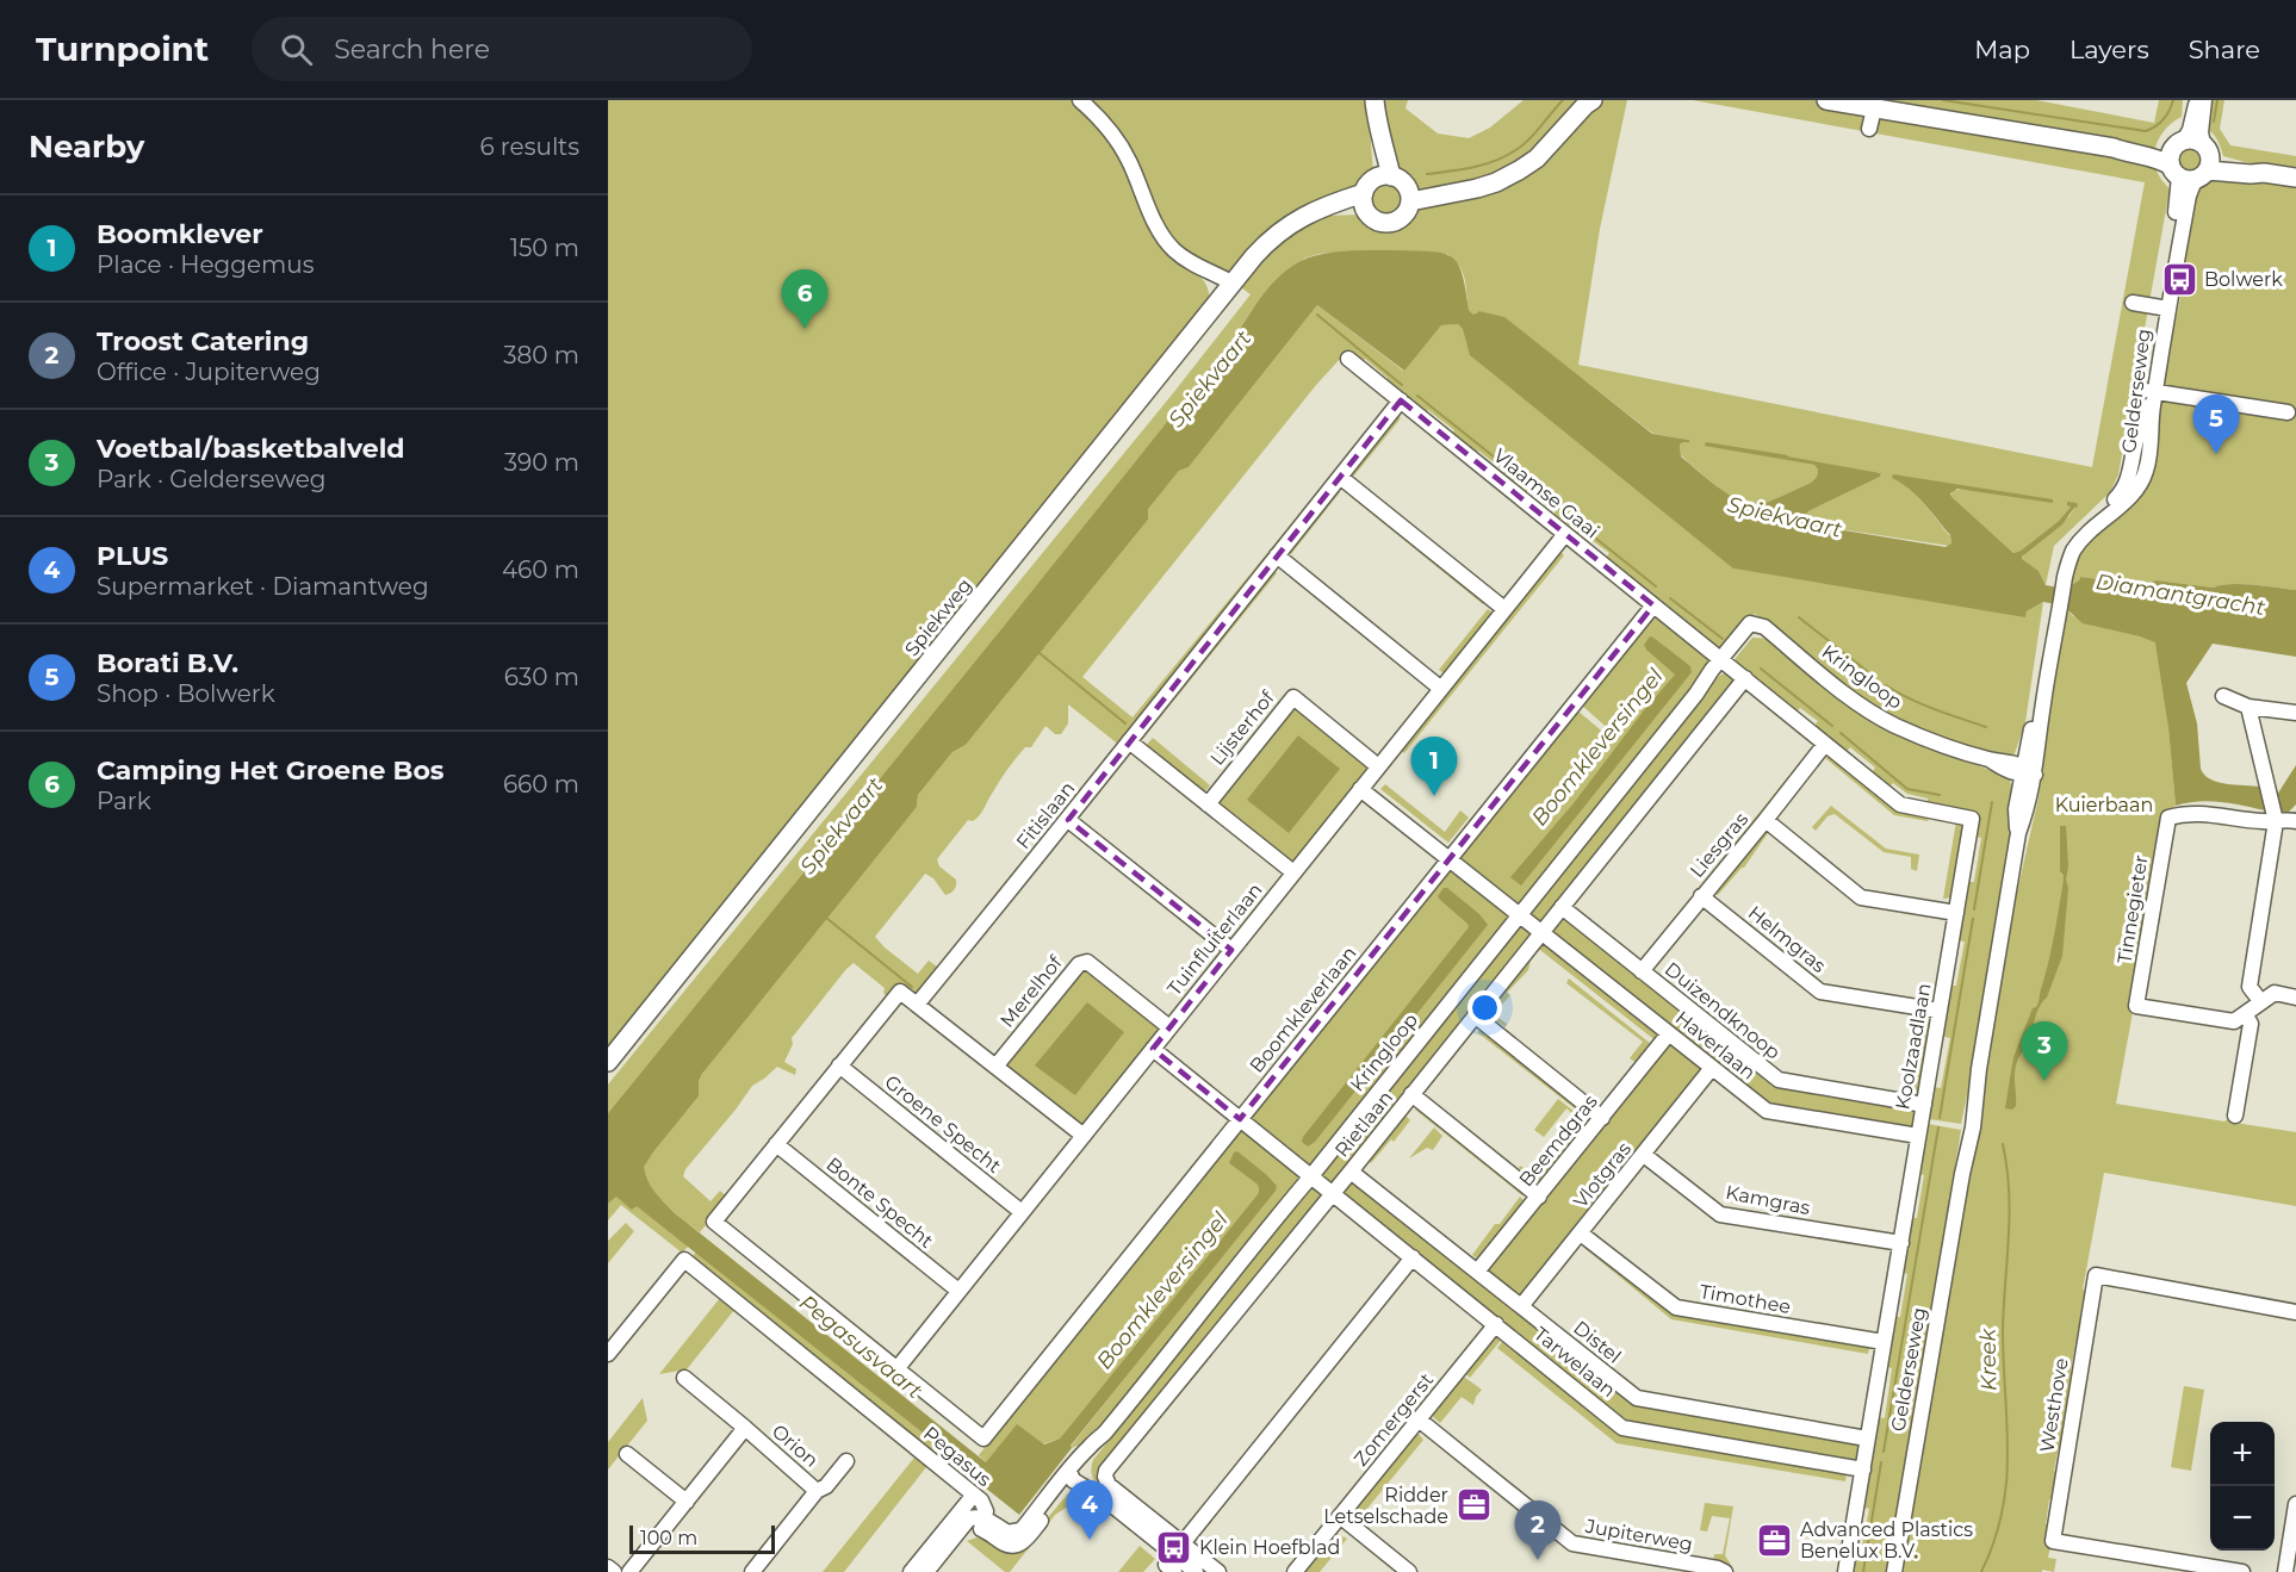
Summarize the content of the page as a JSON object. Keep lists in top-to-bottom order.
{
  "streets": {
    "main road": ["Spiekweg"],
    "street": [
      "Gelderseweg",
      "Vlaamse Gaai",
      "Kringloop",
      "Lijsterhof",
      "Fitislaan",
      "Liesgras",
      "Tinnegieter",
      "Tuinfluiterlaan",
      "Helmgras",
      "Merelhof",
      "Boomkleverlaan",
      "Duizendknoop",
      "Haverlaan",
      "Koolzaadlaan",
      "Groene Specht",
      "Rietlaan",
      "Beemdgras",
      "Vlotgras",
      "Kamgras",
      "Bonte Specht",
      "Timothee",
      "Distel",
      "Tarwelaan",
      "Westhove",
      "Zomergerst",
      "Orion",
      "Pegasus",
      "Jupiterweg"
    ]
  },
  "crossings": [
    ["Gelderseweg", "Kringloop"],
    ["Vlaamse Gaai", "Kringloop"],
    ["Vlaamse Gaai", "Fitislaan"],
    ["Vlaamse Gaai", "Tuinfluiterlaan"],
    ["Vlaamse Gaai", "Boomkleverlaan"],
    ["Vlaamse Gaai", "Koolzaadlaan"],
    ["Kringloop", "Haverlaan"],
    ["Kringloop", "Koolzaadlaan"],
    ["Kringloop", "Tarwelaan"],
    ["Kringloop", "Pegasus"],
    ["Lijsterhof", "Tuinfluiterlaan"],
    ["Liesgras", "Helmgras"],
    ["Liesgras", "Duizendknoop"],
    ["Liesgras", "Koolzaadlaan"],
    ["Tuinfluiterlaan", "Merelhof"],
    ["Tuinfluiterlaan", "Boomkleverlaan"],
    ["Tuinfluiterlaan", "Haverlaan"],
    ["Tuinfluiterlaan", "Groene Specht"],
    ["Tuinfluiterlaan", "Bonte Specht"],
    ["Tuinfluiterlaan", "Tarwelaan"],
    ["Helmgras", "Koolzaadlaan"],
    ["Boomkleverlaan", "Haverlaan"],
    ["Boomkleverlaan", "Tarwelaan"],
    ["Duizendknoop", "Koolzaadlaan"],
    ["Duizendknoop", "Rietlaan"],
    ["Haverlaan", "Koolzaadlaan"],
    ["Haverlaan", "Rietlaan"],
    ["Haverlaan", "Beemdgras"],
    ["Haverlaan", "Vlotgras"],
    ["Koolzaadlaan", "Rietlaan"],
    ["Koolzaadlaan", "Kamgras"],
    ["Koolzaadlaan", "Timothee"],
    ["Koolzaadlaan", "Distel"],
    ["Koolzaadlaan", "Tarwelaan"],
    ["Rietlaan", "Distel"],
    ["Rietlaan", "Tarwelaan"],
    ["Beemdgras", "Distel"],
    ["Vlotgras", "Kamgras"],
    ["Vlotgras", "Timothee"],
    ["Vlotgras", "Distel"],
    ["Tarwelaan", "Zomergerst"],
    ["Zomergerst", "Jupiterweg"]
  ],
  "water": [
    "Spiekvaart",
    "Diamantgracht",
    "Boomkleversingel",
    "Pegasusvaart",
    "Kreek"
  ],
  "parks": ["Kuierbaan"],
  "places": {
    "bus stop": ["Bolwerk", "Klein Hoefblad"],
    "office": ["Ridder Letselschade", "Advanced Plastics Benelux B.V."]
  },
  "scale_bar": "100 m",
  "page": {
    "header": "Turnpoint",
    "search": "Search here",
    "nav": ["Map", "Layers", "Share"],
    "heading": ["Nearby", "6 results"],
    "list": [
      {
        "mark": "1",
        "name": "Boomklever",
        "note": "Place · Heggemus",
        "value": "150 m"
      },
      {
        "mark": "2",
        "name": "Troost Catering",
        "note": "Office · Jupiterweg",
        "value": "380 m"
      },
      {
        "mark": "3",
        "name": "Voetbal/basketbalveld",
        "note": "Park · Gelderseweg",
        "value": "390 m"
      },
      {
        "mark": "4",
        "name": "PLUS",
        "note": "Supermarket · Diamantweg",
        "value": "460 m"
      },
      {
        "mark": "5",
        "name": "Borati B.V.",
        "note": "Shop · Bolwerk",
        "value": "630 m"
      },
      {
        "mark": "6",
        "name": "Camping Het Groene Bos",
        "note": "Park",
        "value": "660 m"
      }
    ],
    "pins": [
      "6",
      "5",
      "1",
      "3",
      "4",
      "2"
    ],
    "map_buttons": ["+", "−"],
    "scale": "100 m"
  }
}
